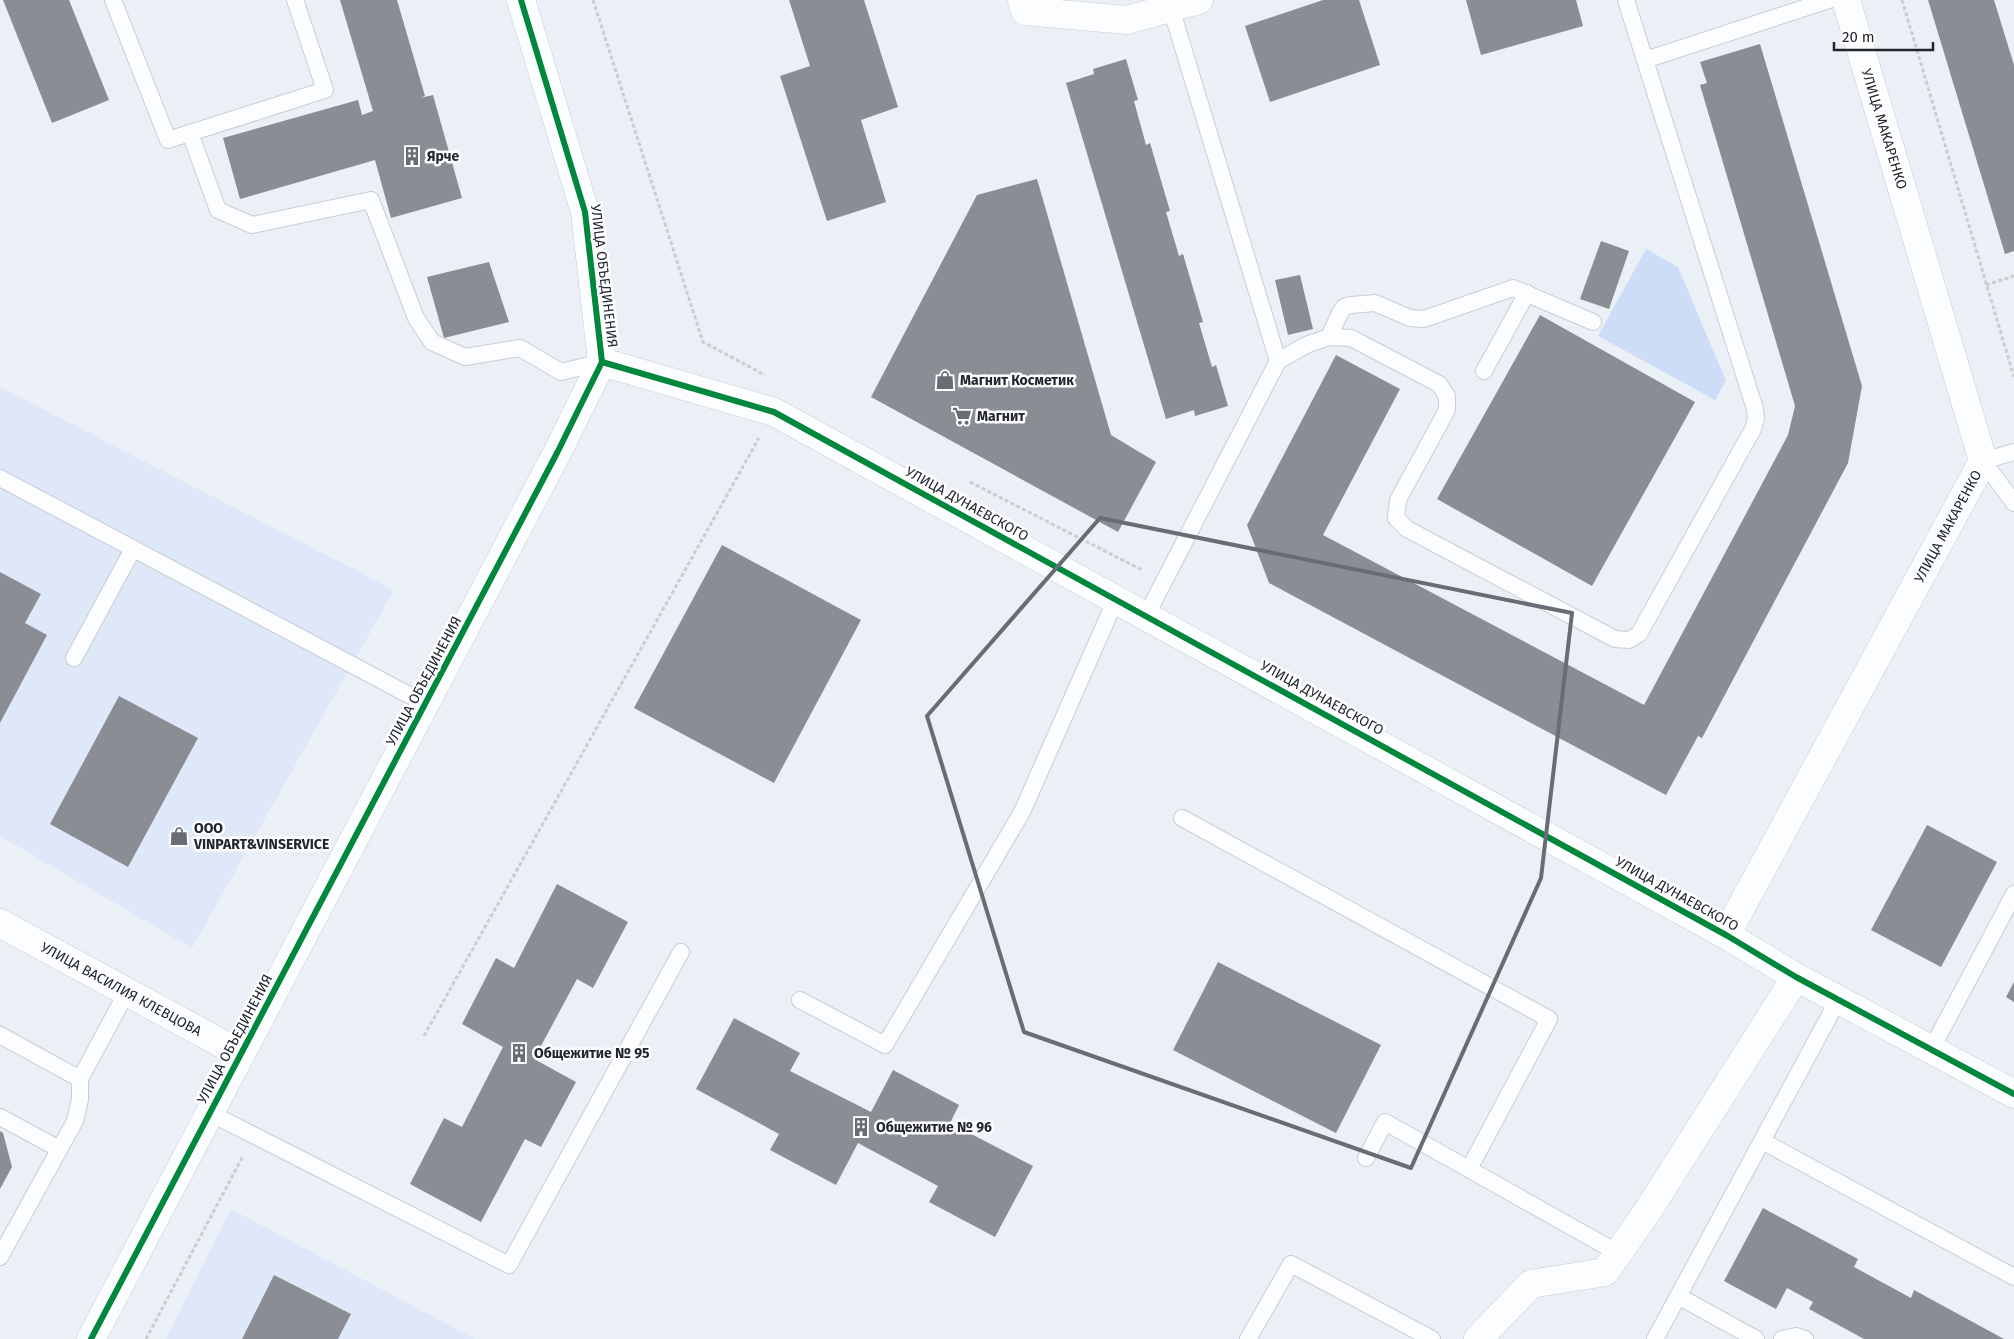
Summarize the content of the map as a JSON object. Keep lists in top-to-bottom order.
{
  "streets": {
    "street": [
      "УЛИЦА МАКАРЕНКО",
      "УЛИЦА ОБЪЕДИНЕНИЯ",
      "УЛИЦА ДУНАЕВСКОГО",
      "УЛИЦА ВАСИЛИЯ КЛЕВЦОВА"
    ]
  },
  "crossings": [
    ["УЛИЦА МАКАРЕНКО", "УЛИЦА ДУНАЕВСКОГО"],
    ["УЛИЦА ОБЪЕДИНЕНИЯ", "УЛИЦА ДУНАЕВСКОГО"],
    ["УЛИЦА ОБЪЕДИНЕНИЯ", "УЛИЦА ВАСИЛИЯ КЛЕВЦОВА"]
  ],
  "places": {
    "building": ["Ярче", "Общежитие № 95", "Общежитие № 96"],
    "shop": ["Магнит Косметик", "ООО VINPART&VINSERVICE"],
    "supermarket": ["Магнит"]
  },
  "scale_bar": "20 m"
}
